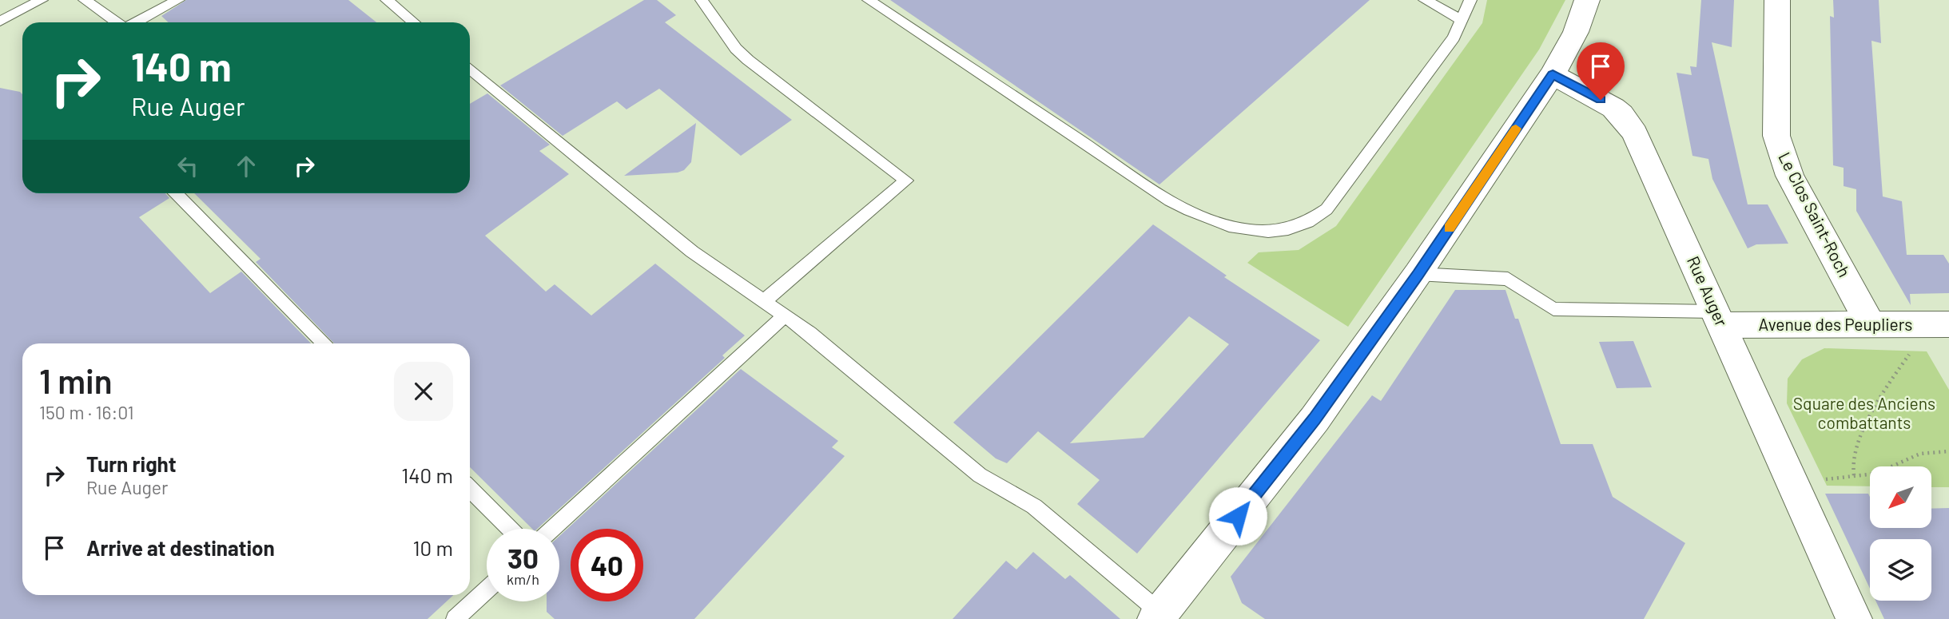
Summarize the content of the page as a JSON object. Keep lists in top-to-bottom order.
{
  "streets": {
    "street": ["Le Clos Saint-Roch", "Rue Auger", "Avenue des Peupliers"]
  },
  "crossings": [
    ["Le Clos Saint-Roch", "Avenue des Peupliers"],
    ["Rue Auger", "Avenue des Peupliers"]
  ],
  "parks": ["Square des Anciens combattants"],
  "north": "bottom left",
  "page": {
    "turn": ["140 m", "Rue Auger"],
    "heading": ["1 min", "150 m · 16:01"],
    "list": [
      {
        "name": "Turn right",
        "note": "Rue Auger",
        "value": "140 m"
      },
      {
        "name": "Arrive at destination",
        "value": "10 m"
      }
    ],
    "speed": "30 km/h",
    "limit": "40"
  }
}
